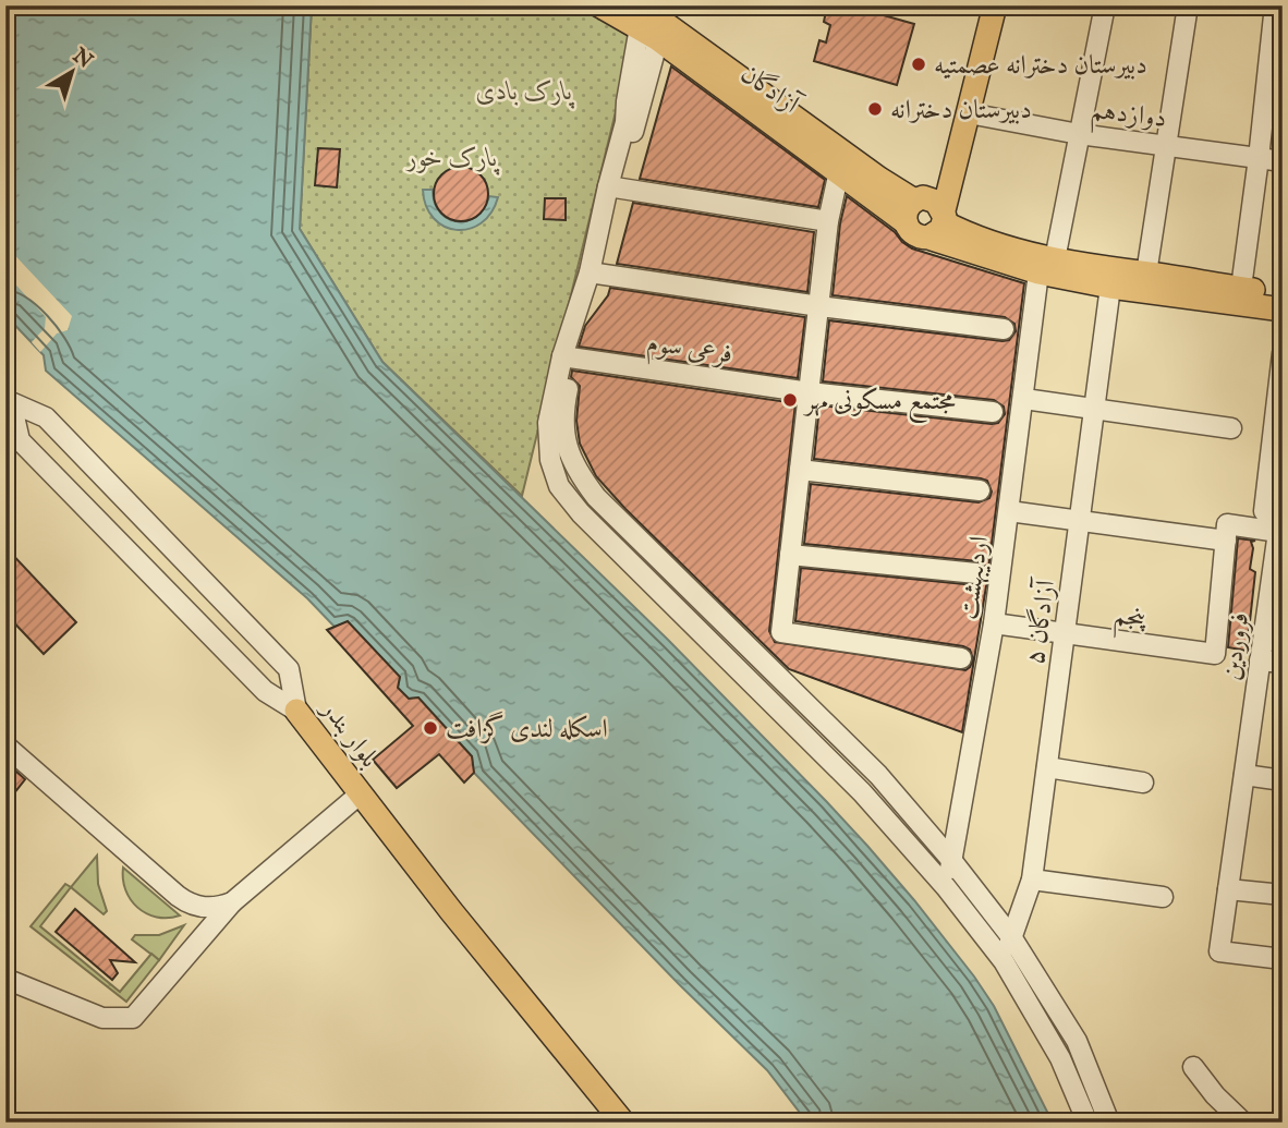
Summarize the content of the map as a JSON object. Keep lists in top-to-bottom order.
{
  "streets": {
    "main road": ["آزادگان", "بلوار بندر"],
    "street": [
      "دوازدهم",
      "فرعی سوم",
      "اردیبهشت",
      "پنجم",
      "آزادگان ۵",
      "فروردین"
    ]
  },
  "crossings": [
    ["آزادگان", "اردیبهشت"],
    ["آزادگان", "آزادگان ۵"],
    ["دوازدهم", "اردیبهشت"],
    ["اردیبهشت", "پنجم"],
    ["پنجم", "آزادگان ۵"]
  ],
  "parks": ["پارک بادی", "پارک خور"],
  "places": [
    "دبیرستان دخترانه عصمتیه",
    "دبیرستان دخترانه",
    "مجتمع مسکونی مهر",
    "اسکله لندی گزافت"
  ],
  "north": "top right"
}
